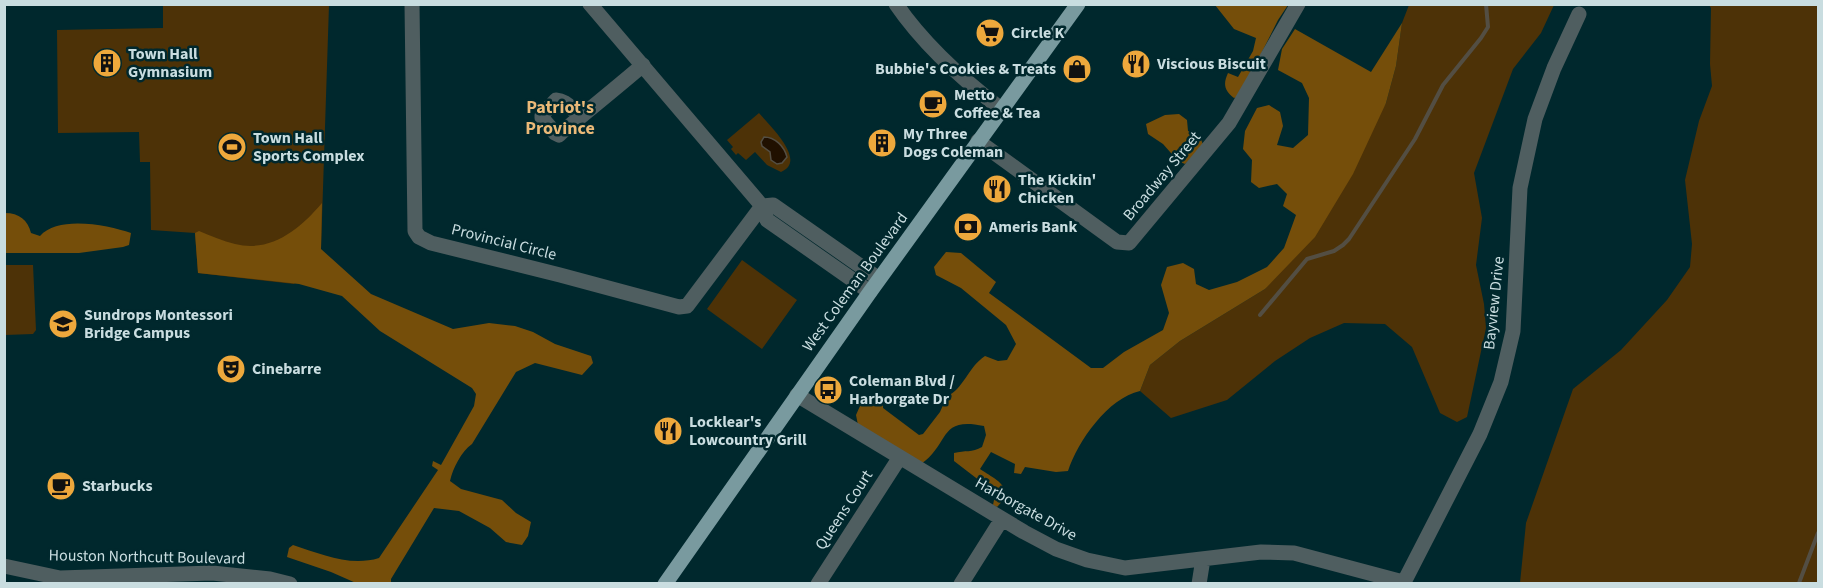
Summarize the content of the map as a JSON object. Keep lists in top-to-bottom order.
{
  "streets": {
    "main road": ["West Coleman Boulevard"],
    "street": [
      "Broadway Street",
      "Provincial Circle",
      "Bayview Drive",
      "Harborgate Drive",
      "Queens Court",
      "Houston Northcutt Boulevard"
    ]
  },
  "crossings": [
    ["Broadway Street", "West Coleman Boulevard"],
    ["West Coleman Boulevard", "Harborgate Drive"],
    ["Bayview Drive", "Harborgate Drive"],
    ["Harborgate Drive", "Queens Court"]
  ],
  "districts": ["Patriot's Province"],
  "places": {
    "supermarket": ["Circle K"],
    "building": ["Town Hall Gymnasium", "My Three Dogs Coleman"],
    "restaurant": ["Viscious Biscuit", "The Kickin' Chicken", "Locklear's Lowcountry Grill"],
    "shop": ["Bubbie's Cookies & Treats"],
    "cafe": ["Metto Coffee & Tea", "Starbucks"],
    "sports": ["Town Hall Sports Complex"],
    "bank": ["Ameris Bank"],
    "school or university": ["Sundrops Montessori Bridge Campus"],
    "theatre": ["Cinebarre"],
    "bus stop": ["Coleman Blvd / Harborgate Dr"]
  }
}
